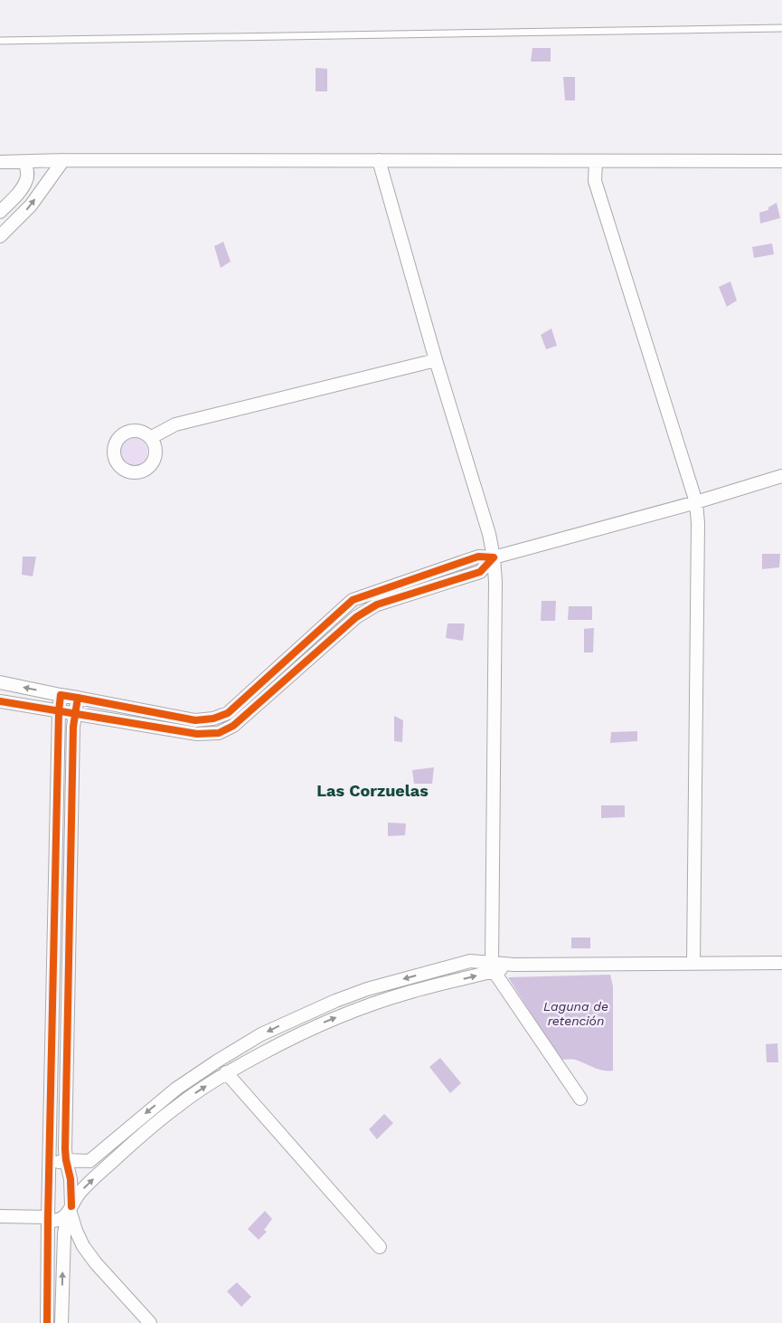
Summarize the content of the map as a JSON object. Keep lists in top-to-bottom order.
{
  "districts": ["Las Corzuelas"],
  "water": ["Laguna de retención"]
}
